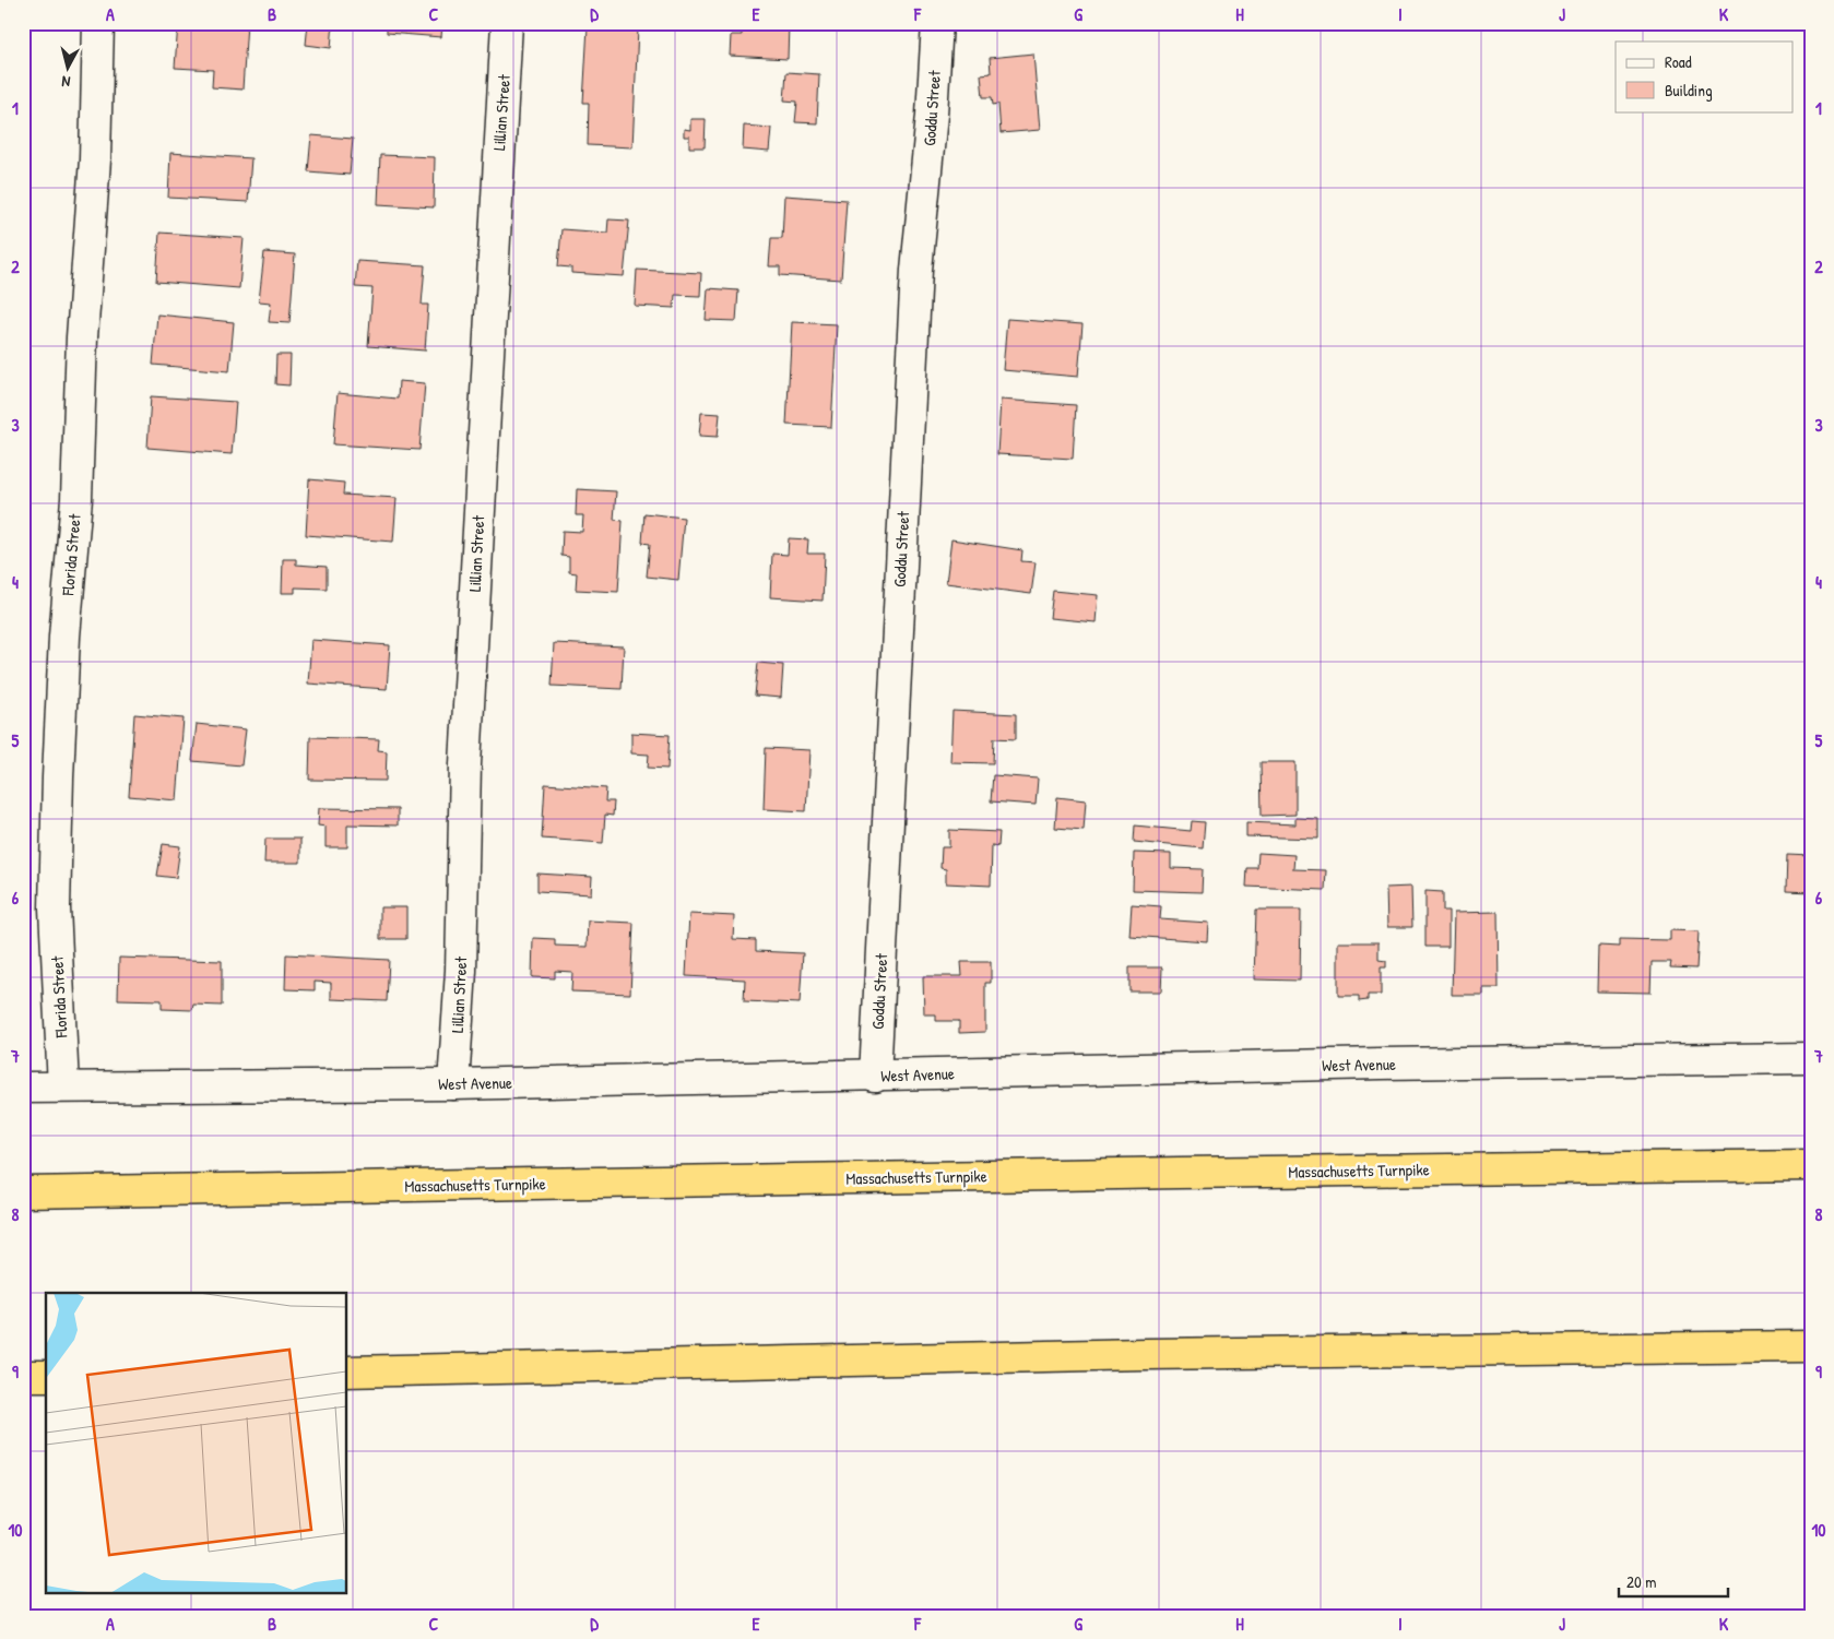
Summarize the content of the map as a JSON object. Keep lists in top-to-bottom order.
{
  "streets": {
    "highway": ["Massachusetts Turnpike"],
    "street": [
      "Goddu Street",
      "Lillian Street",
      "Florida Street",
      "West Avenue"
    ]
  },
  "crossings": [
    ["Goddu Street", "West Avenue"],
    ["Lillian Street", "West Avenue"],
    ["Florida Street", "West Avenue"]
  ],
  "legend": ["Road", "Building"],
  "scale_bar": "20 m",
  "north": "bottom",
  "grid": {
    "columns": [
      "A",
      "B",
      "C",
      "D",
      "E",
      "F",
      "G",
      "H",
      "I",
      "J",
      "K"
    ],
    "rows": [
      "1",
      "2",
      "3",
      "4",
      "5",
      "6",
      "7",
      "8",
      "9",
      "10"
    ]
  }
}
